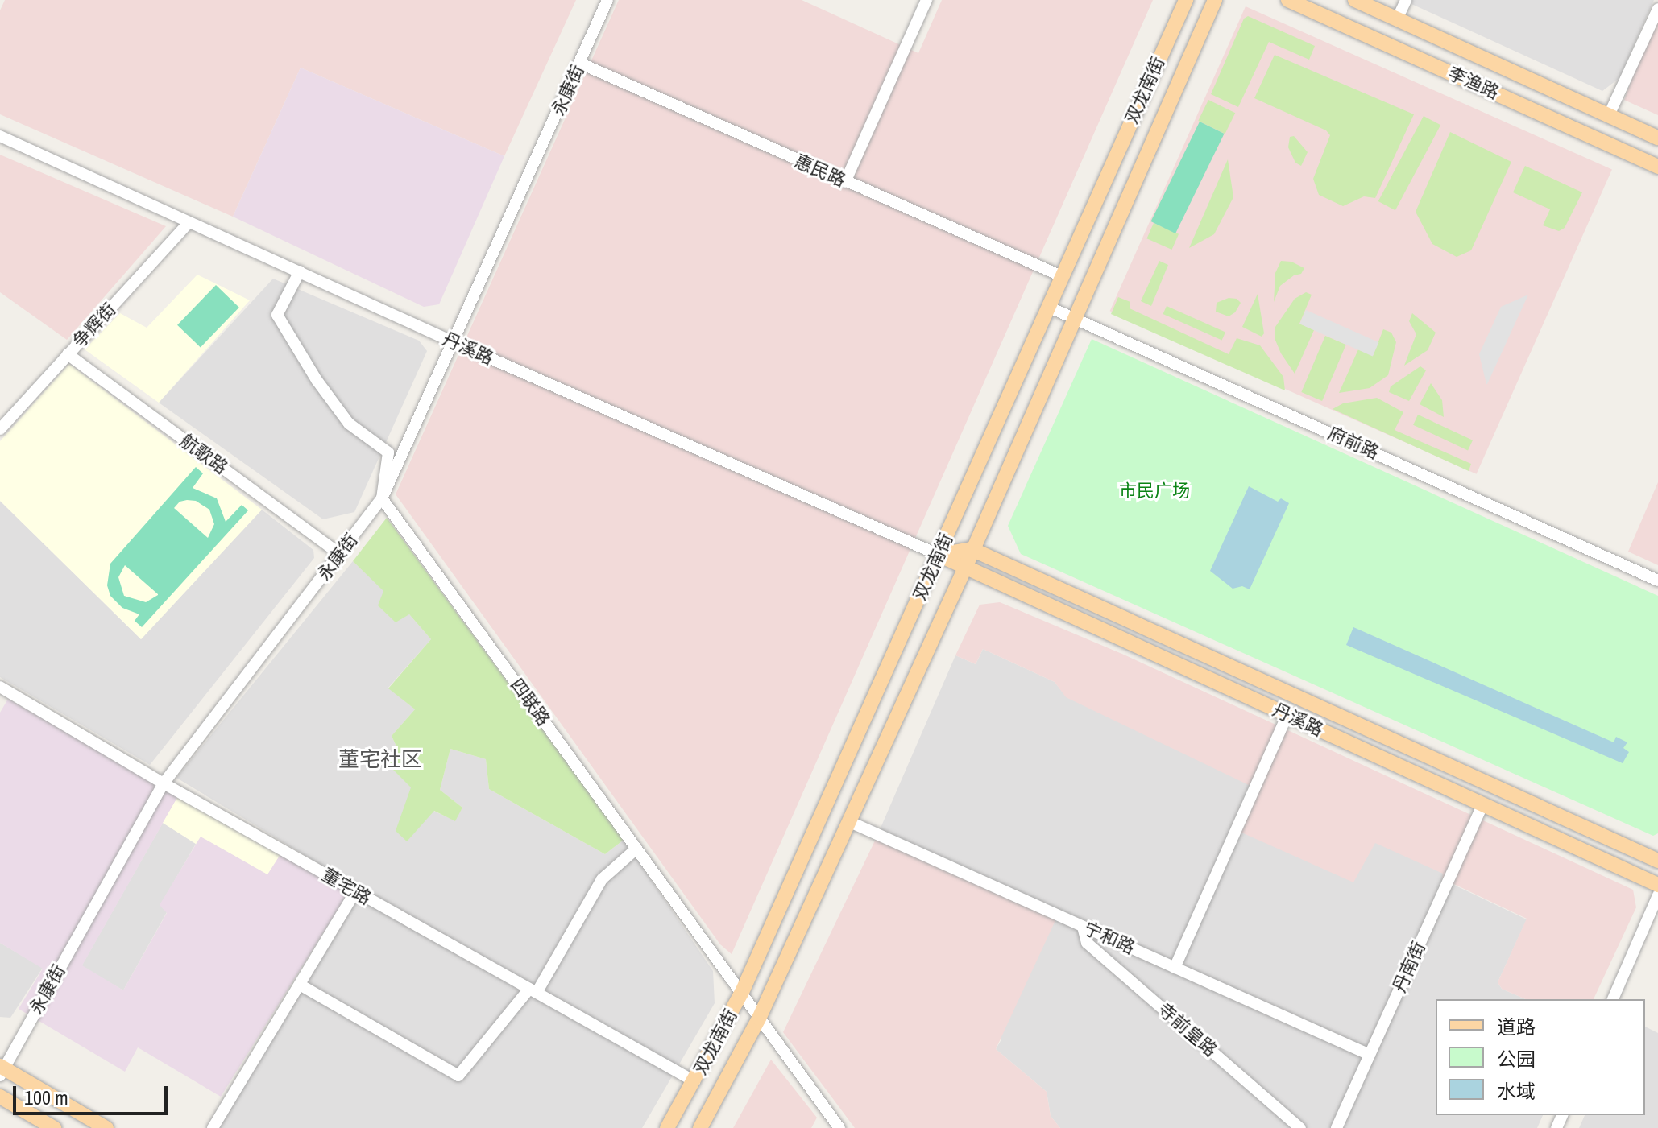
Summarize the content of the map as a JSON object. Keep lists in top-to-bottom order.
{
  "streets": {
    "main road": ["李渔路", "双龙南街", "丹溪路"],
    "street": [
      "永康街",
      "惠民路",
      "争辉街",
      "府前路",
      "航歌路",
      "四联路",
      "董宅路",
      "宁和路",
      "丹南街",
      "寺前皇路"
    ]
  },
  "crossings": [
    ["永康街", "惠民路"],
    ["永康街", "丹溪路"],
    ["永康街", "航歌路"],
    ["永康街", "四联路"],
    ["永康街", "董宅路"],
    ["双龙南街", "惠民路"],
    ["双龙南街", "丹溪路"],
    ["双龙南街", "府前路"],
    ["双龙南街", "四联路"],
    ["双龙南街", "董宅路"],
    ["双龙南街", "宁和路"],
    ["争辉街", "丹溪路"],
    ["争辉街", "航歌路"],
    ["丹溪路", "丹南街"],
    ["宁和路", "丹南街"],
    ["宁和路", "寺前皇路"]
  ],
  "districts": ["董宅社区"],
  "parks": ["市民广场"],
  "legend": ["道路", "公园", "水域"],
  "scale_bar": "100 m"
}
